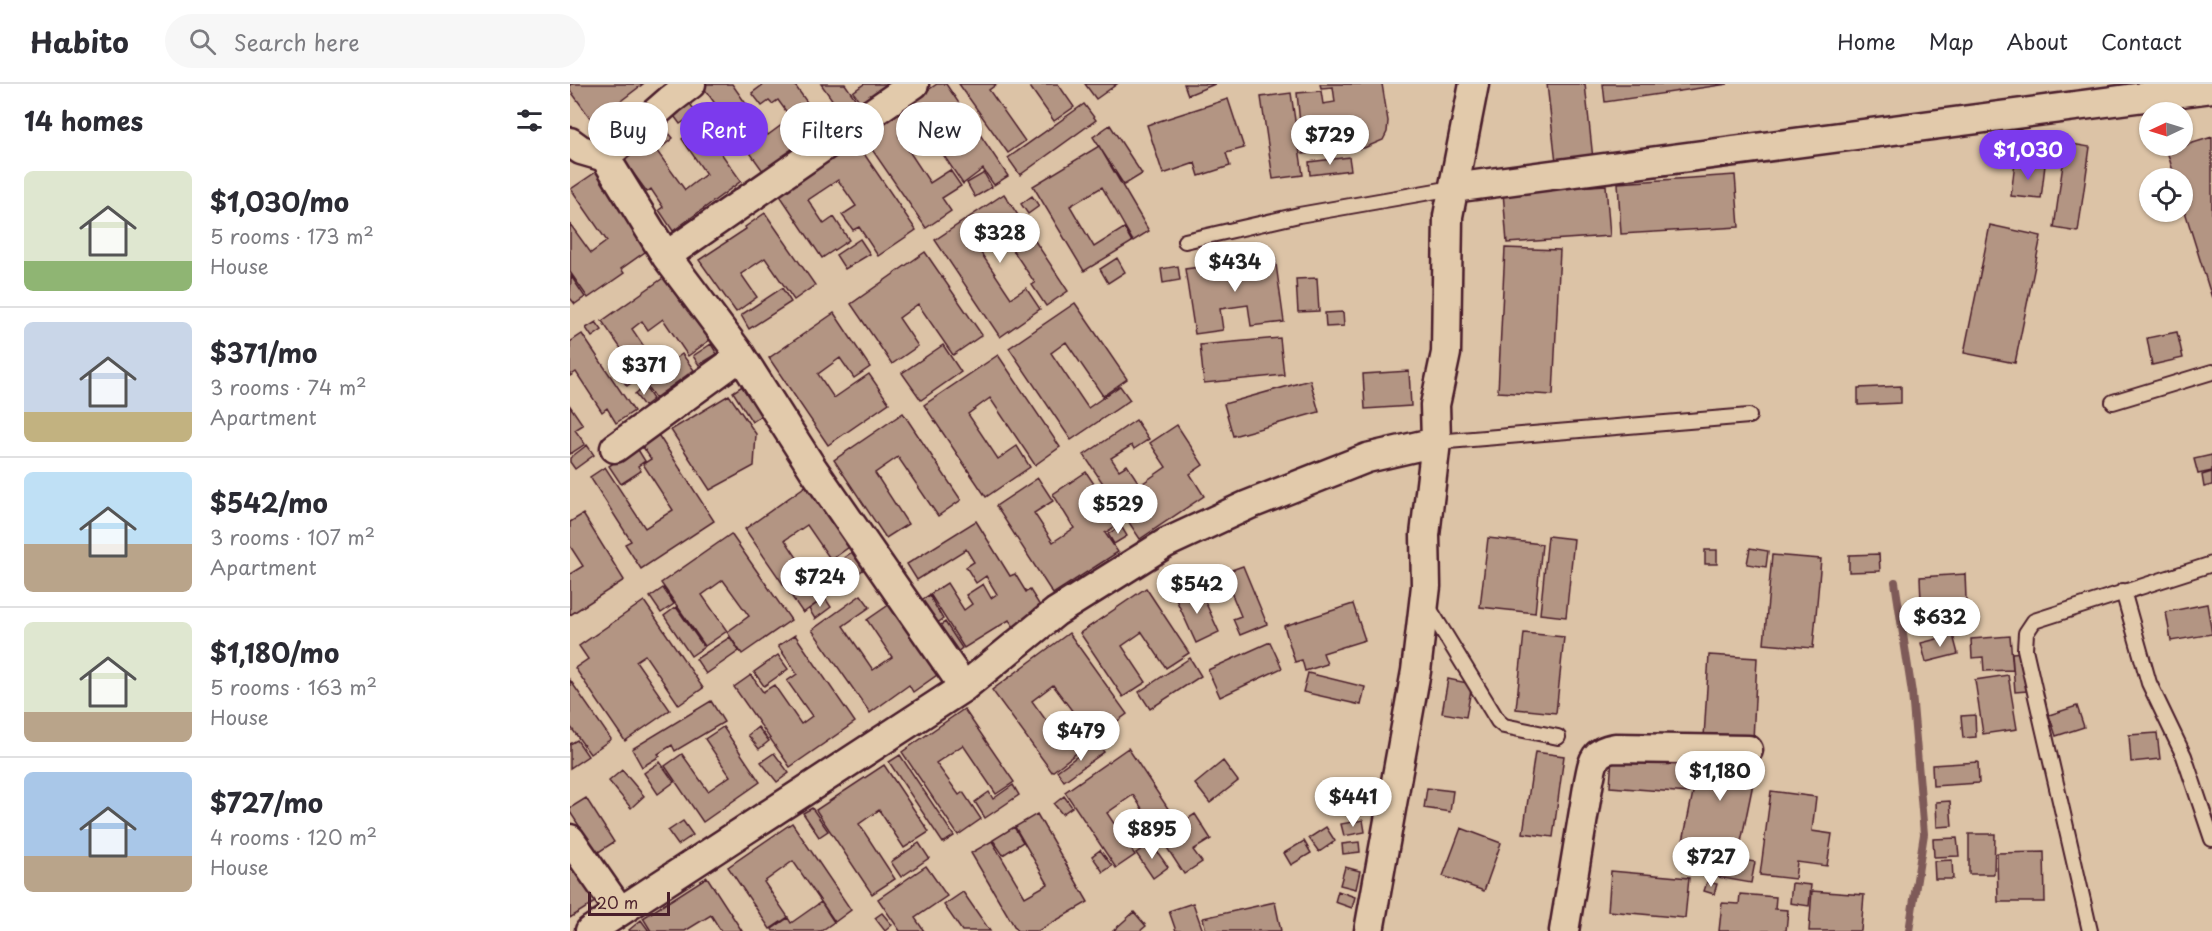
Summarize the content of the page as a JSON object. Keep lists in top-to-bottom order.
{
  "scale_bar": "20 m",
  "north": "left",
  "page": {
    "header": "Habito",
    "search": "Search here",
    "nav": [
      "Home",
      "Map",
      "About",
      "Contact"
    ],
    "heading": "14 homes",
    "chip": [
      "Buy",
      "Rent",
      "Filters",
      "New"
    ],
    "price": [
      "$729",
      "$1,030",
      "$328",
      "$434",
      "$371",
      "$529",
      "$724",
      "$542",
      "$632",
      "$479",
      "$1,180",
      "$441",
      "$895",
      "$727"
    ],
    "list": [
      {
        "name": "$1,030/mo",
        "note": "5 rooms · 173 m² · House"
      },
      {
        "name": "$371/mo",
        "note": "3 rooms · 74 m² · Apartment"
      },
      {
        "name": "$542/mo",
        "note": "3 rooms · 107 m² · Apartment"
      },
      {
        "name": "$1,180/mo",
        "note": "5 rooms · 163 m² · House"
      },
      {
        "name": "$727/mo",
        "note": "4 rooms · 120 m² · House"
      }
    ],
    "scale": "20 m"
  }
}
